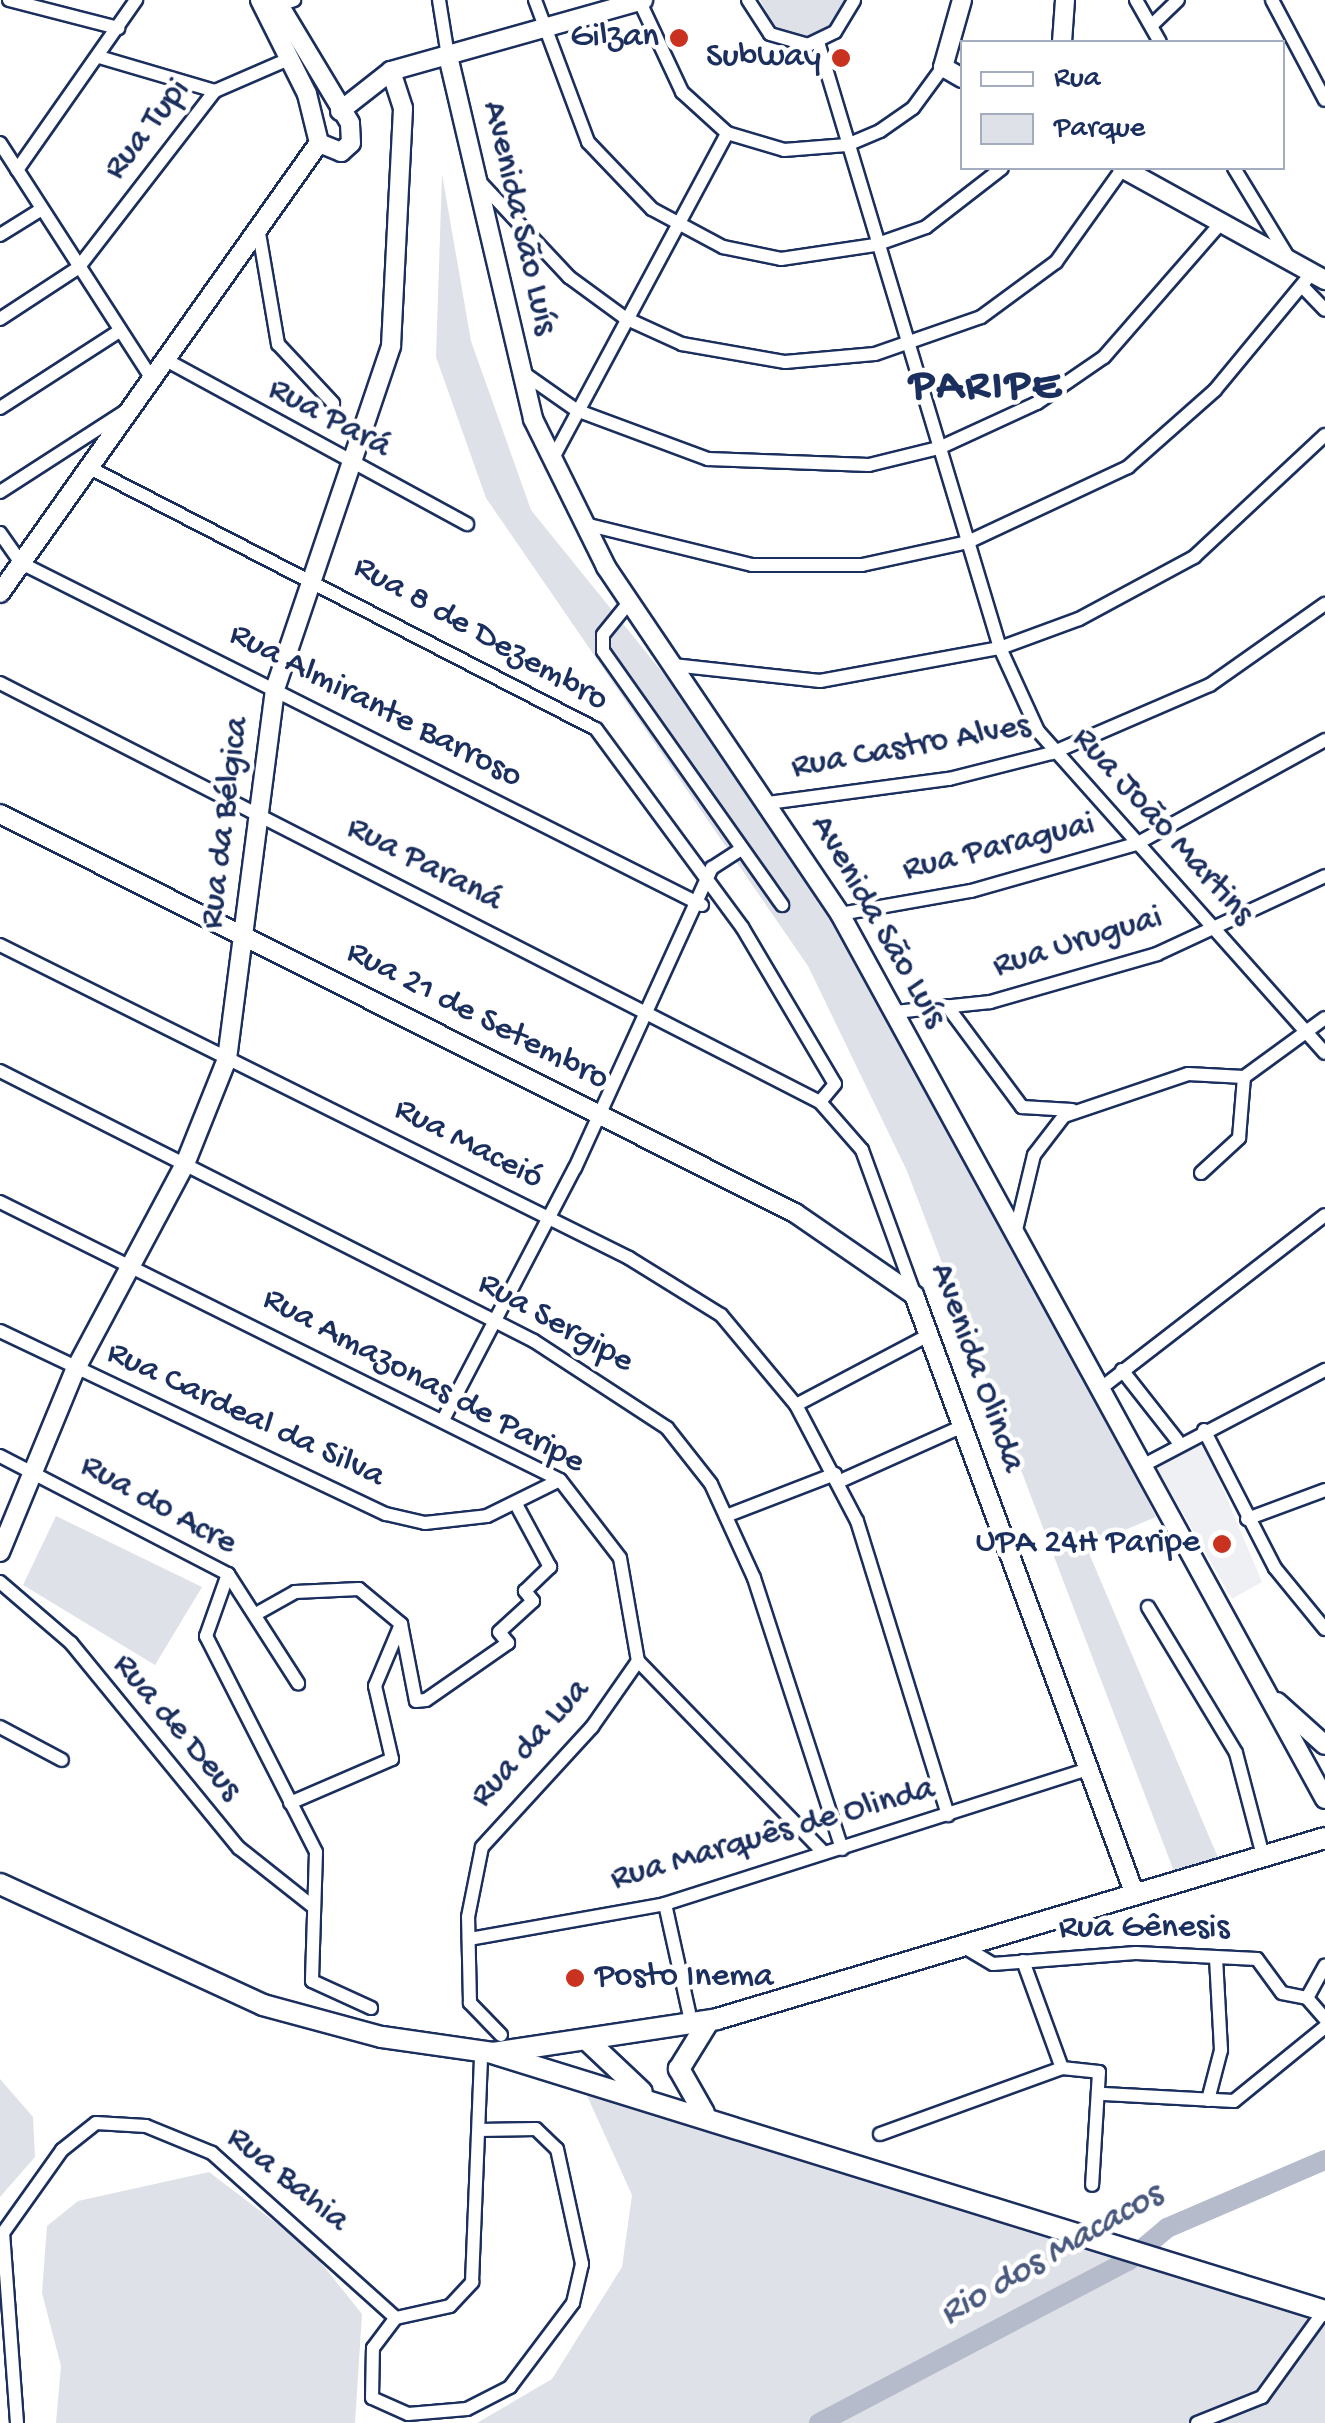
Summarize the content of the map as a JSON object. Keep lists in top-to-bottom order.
{
  "streets": {
    "main road": [
      "Avenida São Luís",
      "Rua da Bélgica",
      "Rua 21 de Setembro",
      "Avenida Olinda"
    ],
    "street": [
      "Rua Tupi",
      "Rua Pará",
      "Rua 8 de Dezembro",
      "Rua Almirante Barroso",
      "Rua Castro Alves",
      "Rua João Martins",
      "Rua Paraguai",
      "Rua Paraná",
      "Rua Uruguai",
      "Rua Maceió",
      "Rua Sergipe",
      "Rua Amazonas de Paripe",
      "Rua Cardeal da Silva",
      "Rua do Acre",
      "Rua de Deus",
      "Rua da Lua",
      "Rua Marquês de Olinda",
      "Rua Gênesis",
      "Rua Bahia"
    ]
  },
  "crossings": [
    ["Avenida São Luís", "Rua Castro Alves"],
    ["Avenida São Luís", "Rua Paraguai"],
    ["Avenida São Luís", "Rua Uruguai"],
    ["Rua Pará", "Rua da Bélgica"],
    ["Rua 8 de Dezembro", "Rua da Bélgica"],
    ["Rua 8 de Dezembro", "Rua Paraná"],
    ["Rua 8 de Dezembro", "Avenida Olinda"],
    ["Rua Almirante Barroso", "Rua da Bélgica"],
    ["Rua Castro Alves", "Rua João Martins"],
    ["Rua da Bélgica", "Rua Paraná"],
    ["Rua da Bélgica", "Rua 21 de Setembro"],
    ["Rua da Bélgica", "Rua Maceió"],
    ["Rua da Bélgica", "Rua Sergipe"],
    ["Rua da Bélgica", "Rua Amazonas de Paripe"],
    ["Rua da Bélgica", "Rua Cardeal da Silva"],
    ["Rua da Bélgica", "Rua do Acre"],
    ["Rua João Martins", "Rua Paraguai"],
    ["Rua João Martins", "Rua Uruguai"],
    ["Rua Paraná", "Avenida Olinda"],
    ["Rua 21 de Setembro", "Avenida Olinda"],
    ["Rua Maceió", "Rua Marquês de Olinda"],
    ["Rua Sergipe", "Rua Marquês de Olinda"],
    ["Avenida Olinda", "Rua Marquês de Olinda"],
    ["Rua Amazonas de Paripe", "Rua Cardeal da Silva"],
    ["Rua Amazonas de Paripe", "Rua da Lua"],
    ["Rua da Lua", "Rua Marquês de Olinda"]
  ],
  "districts": ["PARIPE"],
  "water": ["Rio dos Macacos"],
  "places": [
    "Gilzan",
    "Subway",
    "UPA 24H Paripe",
    "Posto Inema"
  ],
  "legend": ["Rua", "Parque"]
}
